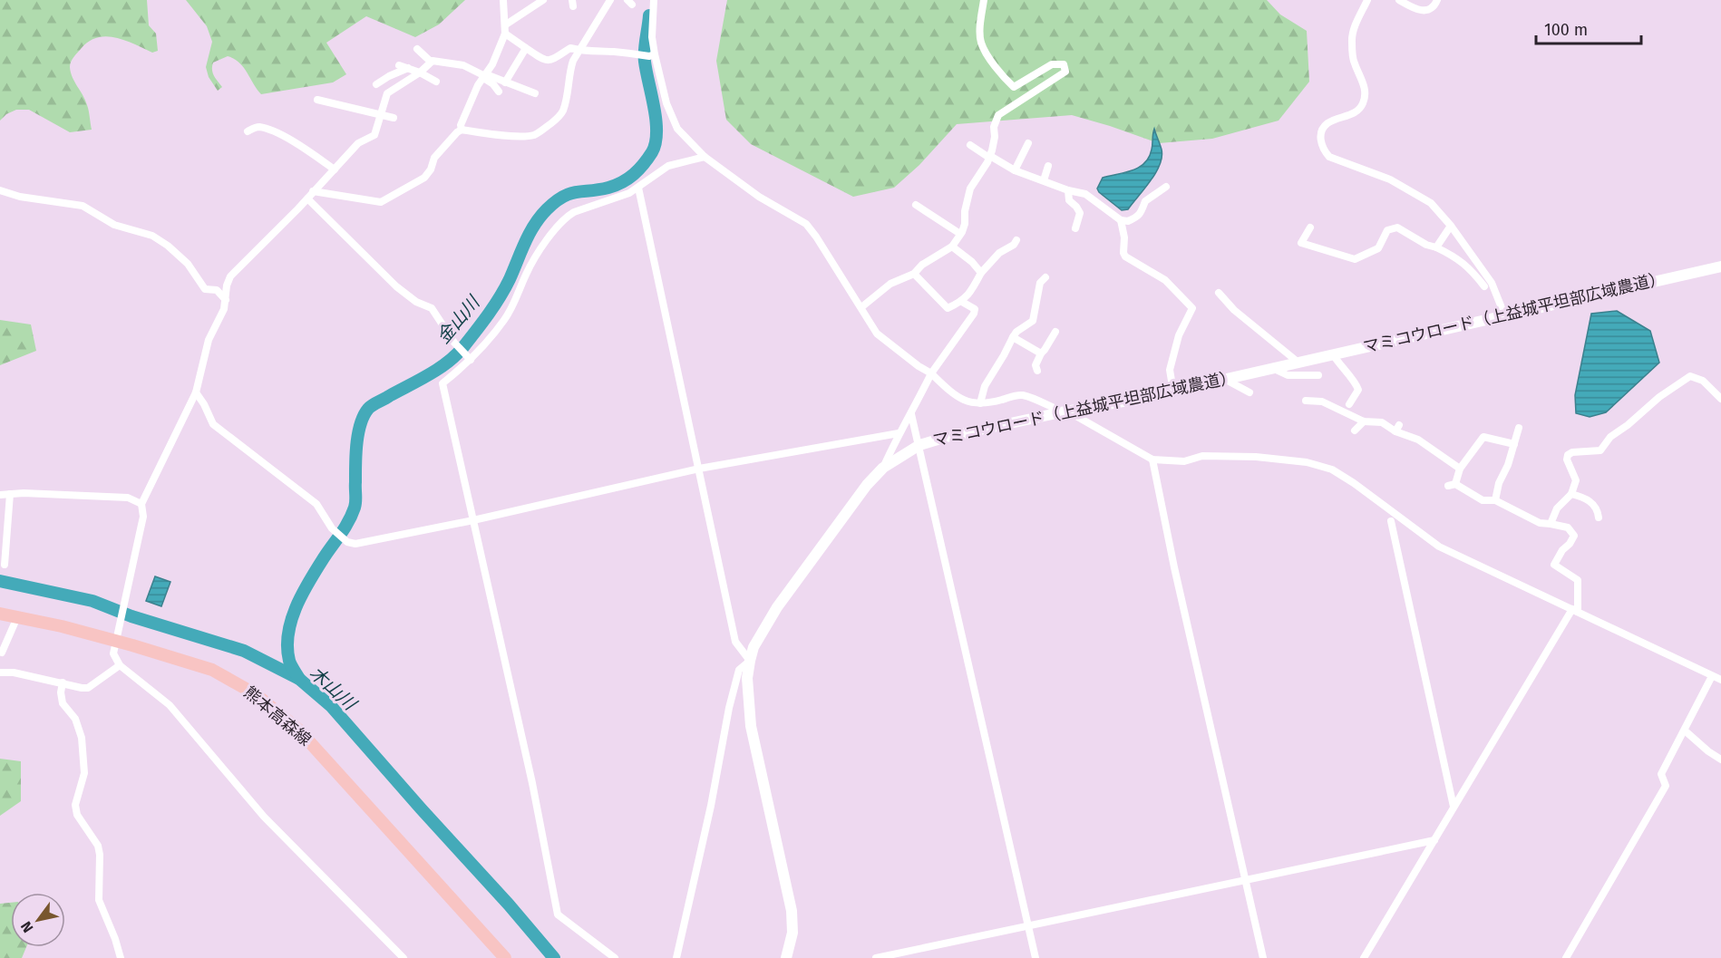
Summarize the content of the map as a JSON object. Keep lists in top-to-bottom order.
{
  "streets": {
    "main road": ["熊本高森線"],
    "street": ["マミコウロード（上益城平坦部広域農道）"]
  },
  "water": ["金山川", "木山川"],
  "scale_bar": "100 m",
  "north": "bottom left"
}
